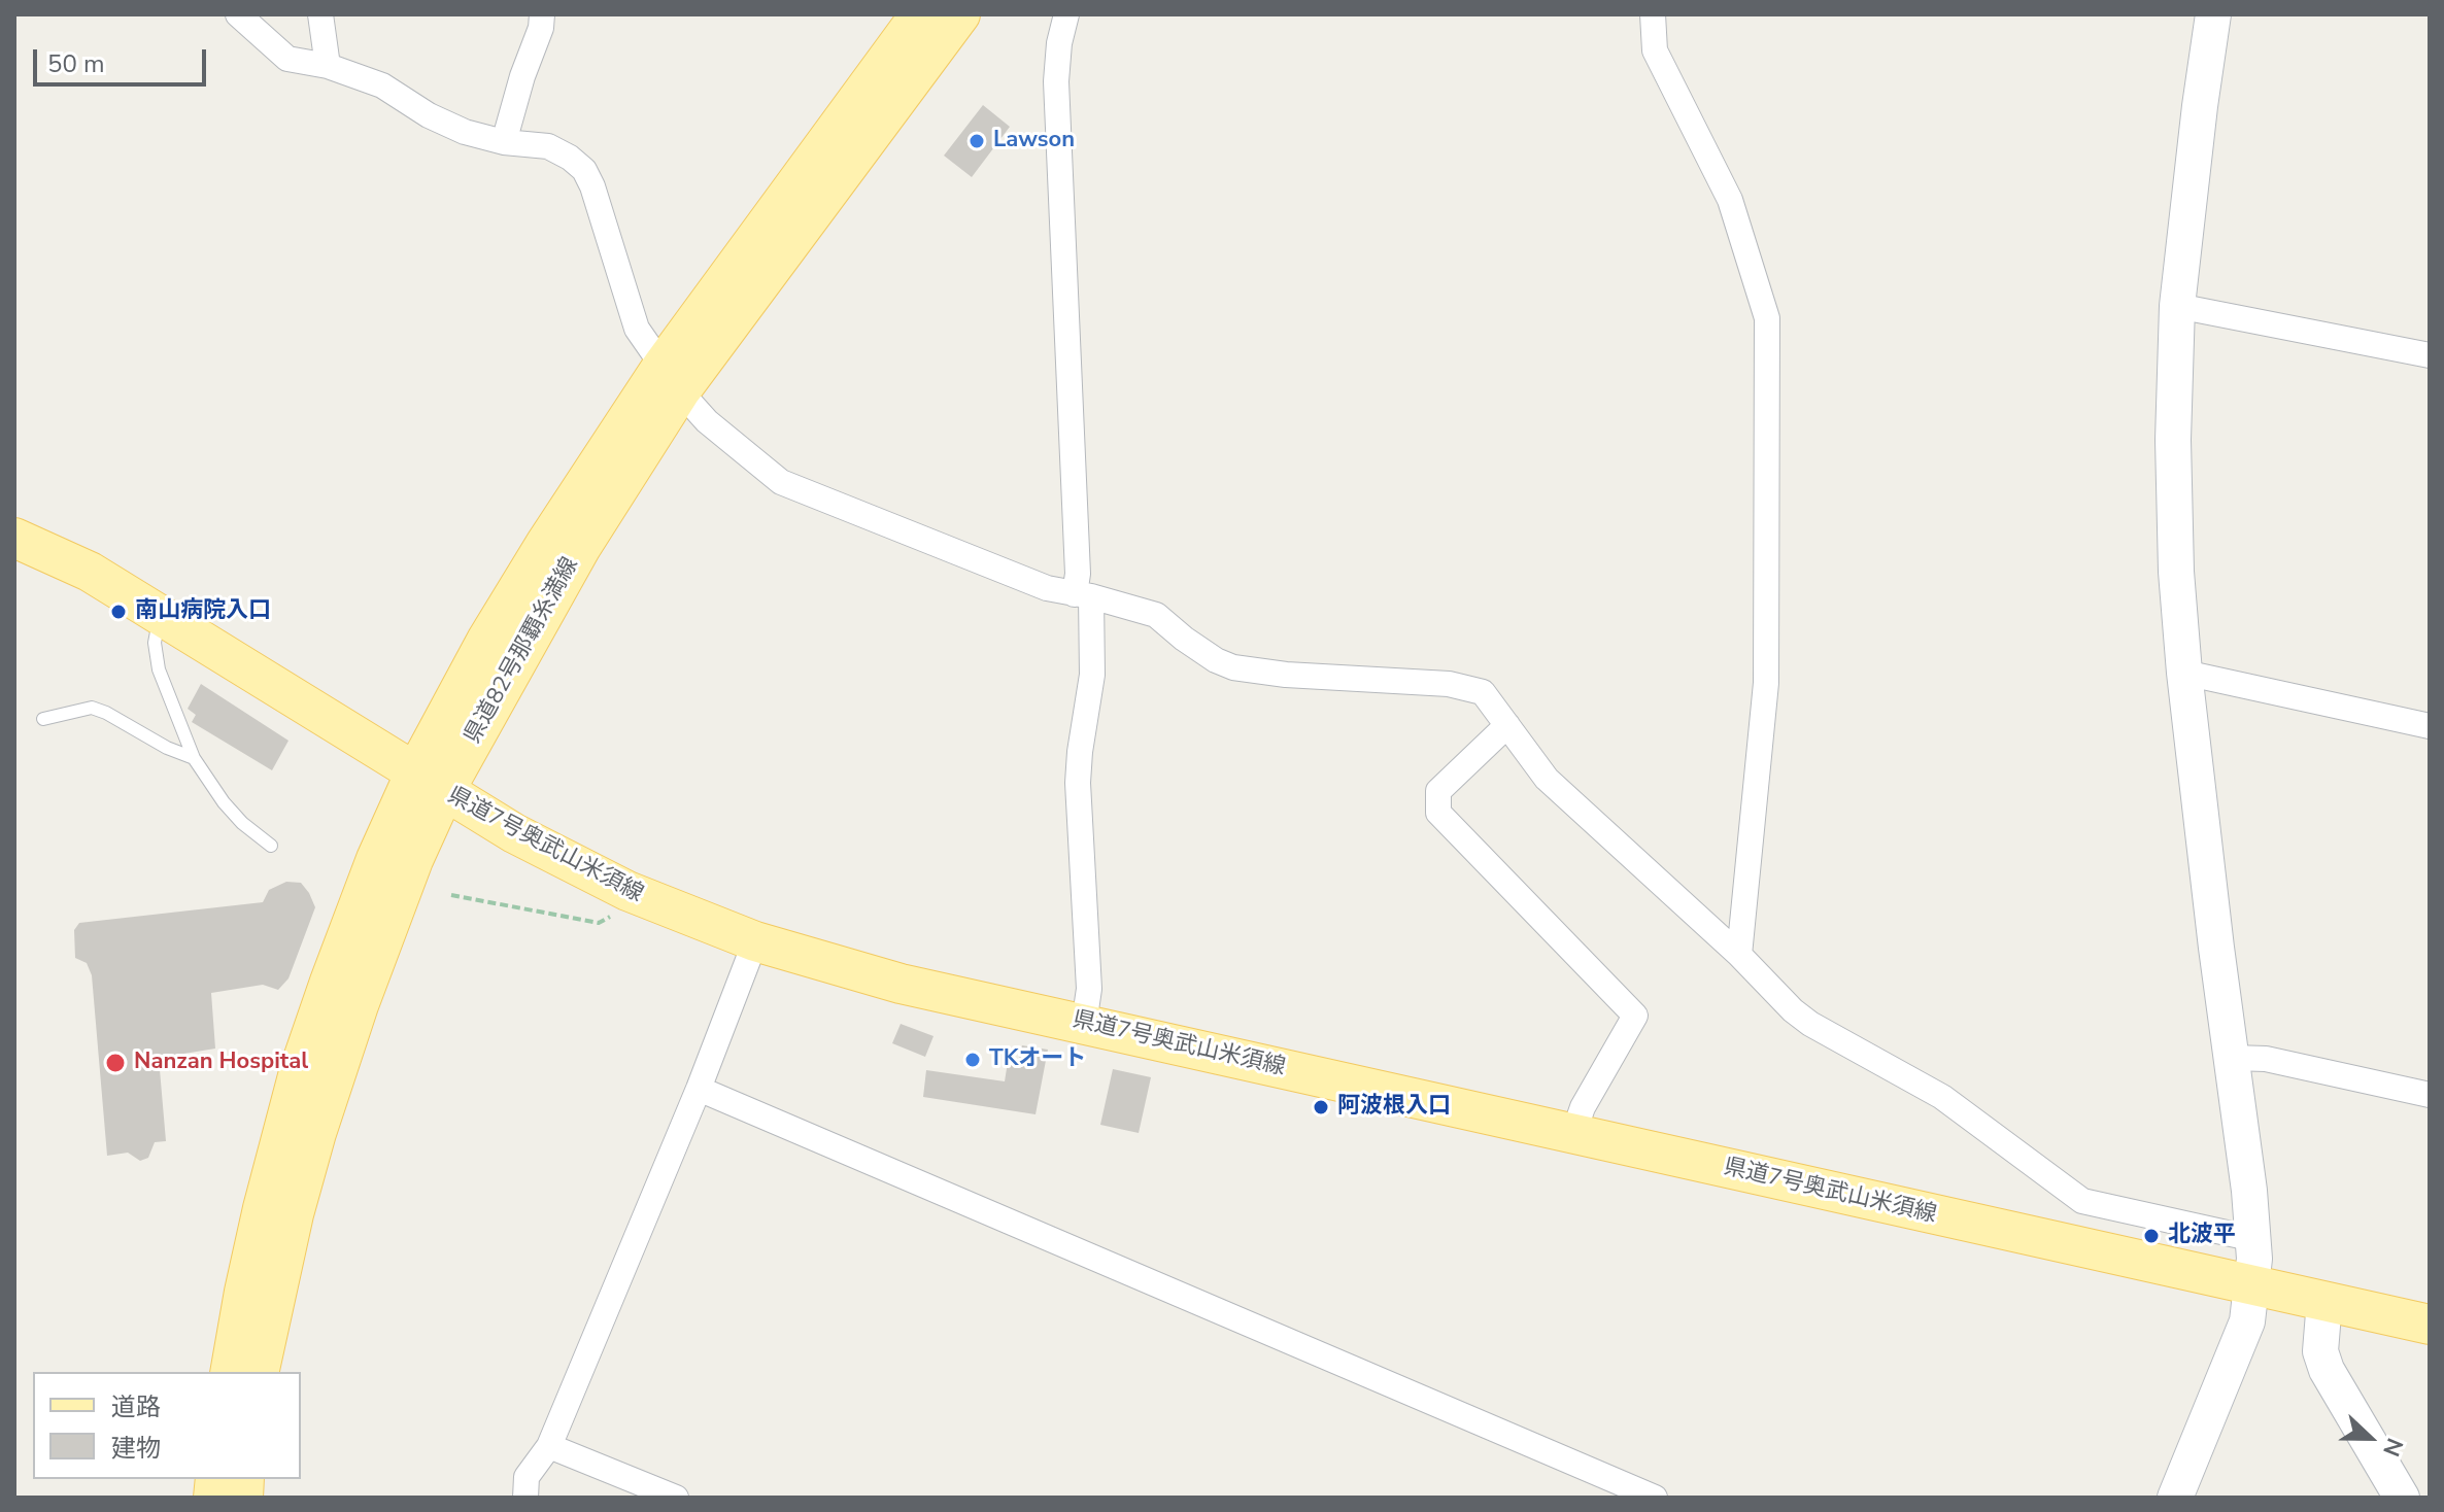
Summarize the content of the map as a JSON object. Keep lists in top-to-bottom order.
{
  "streets": {
    "main road": ["県道82号那覇糸満線", "県道7号奥武山米須線"]
  },
  "crossings": [
    ["県道82号那覇糸満線", "県道7号奥武山米須線"]
  ],
  "places": [
    "Lawson",
    "南山病院入口",
    "TKオート",
    "Nanzan Hospital",
    "阿波根入口",
    "北波平"
  ],
  "legend": ["道路", "建物"],
  "scale_bar": "50 m",
  "north": "right"
}
